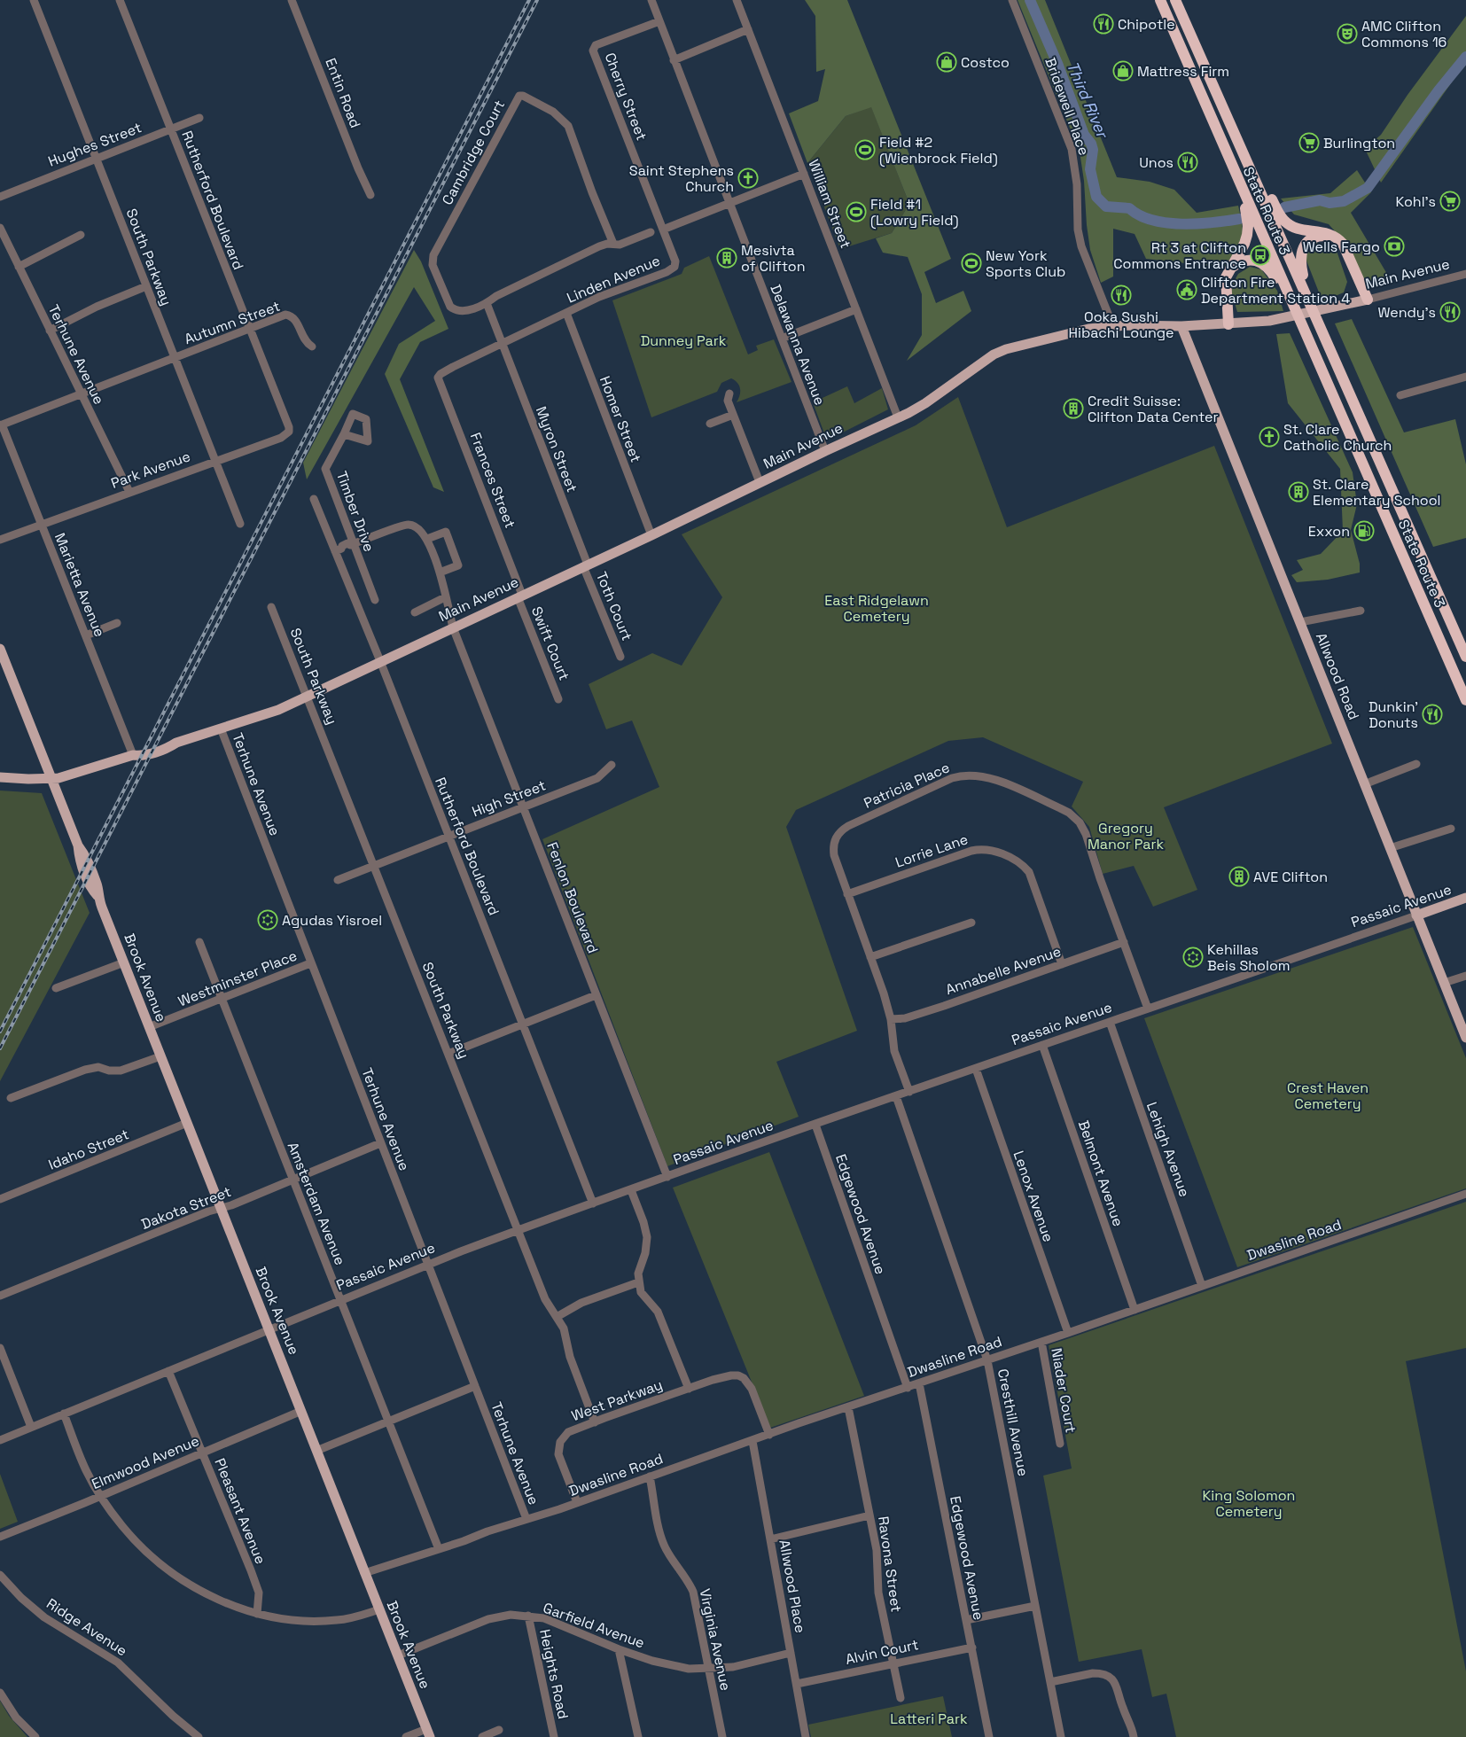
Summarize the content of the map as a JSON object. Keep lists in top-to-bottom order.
{
  "streets": {
    "highway": ["State Route 3"],
    "main road": [
      "Main Avenue",
      "Allwood Road",
      "Passaic Avenue",
      "Brook Avenue"
    ],
    "street": [
      "Entin Road",
      "Cherry Street",
      "Bridewell Place",
      "Hughes Street",
      "Cambridge Court",
      "Rutherford Boulevard",
      "William Street",
      "South Parkway",
      "Linden Avenue",
      "Autumn Street",
      "Delawanna Avenue",
      "Terhune Avenue",
      "Homer Street",
      "Myron Street",
      "Park Avenue",
      "Frances Street",
      "Timber Drive",
      "Marietta Avenue",
      "Toth Court",
      "Swift Court",
      "Patricia Place",
      "High Street",
      "Lorrie Lane",
      "Fenlon Boulevard",
      "Annabelle Avenue",
      "Westminster Place",
      "Idaho Street",
      "Lehigh Avenue",
      "Belmont Avenue",
      "Lenox Avenue",
      "Amsterdam Avenue",
      "Dakota Street",
      "Edgewood Avenue",
      "Dwasline Road",
      "Niader Court",
      "West Parkway",
      "Cresthill Avenue",
      "Elmwood Avenue",
      "Pleasant Avenue",
      "Ravona Street",
      "Allwood Place",
      "Garfield Avenue",
      "Ridge Avenue",
      "Virginia Avenue",
      "Alvin Court",
      "Heights Road"
    ]
  },
  "crossings": [
    ["Cherry Street", "Linden Avenue"],
    ["Cherry Street", "Delawanna Avenue"],
    ["Bridewell Place", "Main Avenue"],
    ["Hughes Street", "Rutherford Boulevard"],
    ["Hughes Street", "South Parkway"],
    ["Rutherford Boulevard", "Main Avenue"],
    ["Rutherford Boulevard", "Autumn Street"],
    ["Rutherford Boulevard", "Park Avenue"],
    ["Rutherford Boulevard", "High Street"],
    ["Rutherford Boulevard", "Passaic Avenue"],
    ["William Street", "Main Avenue"],
    ["South Parkway", "Main Avenue"],
    ["South Parkway", "Autumn Street"],
    ["South Parkway", "Park Avenue"],
    ["South Parkway", "High Street"],
    ["South Parkway", "Passaic Avenue"],
    ["South Parkway", "West Parkway"],
    ["Main Avenue", "Delawanna Avenue"],
    ["Main Avenue", "Terhune Avenue"],
    ["Main Avenue", "Homer Street"],
    ["Main Avenue", "Myron Street"],
    ["Main Avenue", "Frances Street"],
    ["Main Avenue", "Marietta Avenue"],
    ["Main Avenue", "Toth Court"],
    ["Main Avenue", "Swift Court"],
    ["Main Avenue", "Allwood Road"],
    ["Main Avenue", "Fenlon Boulevard"],
    ["Main Avenue", "Brook Avenue"],
    ["Linden Avenue", "Homer Street"],
    ["Linden Avenue", "Myron Street"],
    ["Linden Avenue", "Frances Street"],
    ["Autumn Street", "Terhune Avenue"],
    ["Autumn Street", "Marietta Avenue"],
    ["Terhune Avenue", "Park Avenue"],
    ["Terhune Avenue", "Passaic Avenue"],
    ["Terhune Avenue", "Westminster Place"],
    ["Terhune Avenue", "Dakota Street"],
    ["Terhune Avenue", "Dwasline Road"],
    ["Myron Street", "Toth Court"],
    ["Park Avenue", "Marietta Avenue"],
    ["Frances Street", "Swift Court"],
    ["Allwood Road", "Passaic Avenue"],
    ["Patricia Place", "Lorrie Lane"],
    ["Patricia Place", "Passaic Avenue"],
    ["Patricia Place", "Annabelle Avenue"],
    ["High Street", "Fenlon Boulevard"],
    ["Lorrie Lane", "Annabelle Avenue"],
    ["Fenlon Boulevard", "Passaic Avenue"],
    ["Passaic Avenue", "Brook Avenue"],
    ["Passaic Avenue", "Lehigh Avenue"],
    ["Passaic Avenue", "Belmont Avenue"],
    ["Passaic Avenue", "Lenox Avenue"],
    ["Passaic Avenue", "Amsterdam Avenue"],
    ["Passaic Avenue", "Edgewood Avenue"],
    ["Passaic Avenue", "Cresthill Avenue"],
    ["Passaic Avenue", "Pleasant Avenue"],
    ["Brook Avenue", "Westminster Place"],
    ["Brook Avenue", "Idaho Street"],
    ["Brook Avenue", "Dakota Street"],
    ["Brook Avenue", "Dwasline Road"],
    ["Brook Avenue", "Elmwood Avenue"],
    ["Brook Avenue", "Garfield Avenue"],
    ["Westminster Place", "Amsterdam Avenue"],
    ["Lehigh Avenue", "Dwasline Road"],
    ["Belmont Avenue", "Dwasline Road"],
    ["Lenox Avenue", "Dwasline Road"],
    ["Amsterdam Avenue", "Dakota Street"],
    ["Amsterdam Avenue", "Dwasline Road"],
    ["Edgewood Avenue", "Dwasline Road"],
    ["Edgewood Avenue", "Alvin Court"],
    ["Dwasline Road", "Niader Court"],
    ["Dwasline Road", "West Parkway"],
    ["Dwasline Road", "Cresthill Avenue"],
    ["Dwasline Road", "Ravona Street"],
    ["Dwasline Road", "Allwood Place"],
    ["Dwasline Road", "Virginia Avenue"],
    ["Elmwood Avenue", "Pleasant Avenue"],
    ["Ravona Street", "Alvin Court"],
    ["Allwood Place", "Garfield Avenue"],
    ["Allwood Place", "Alvin Court"],
    ["Garfield Avenue", "Virginia Avenue"],
    ["Garfield Avenue", "Heights Road"]
  ],
  "water": ["Third River"],
  "parks": [
    "Dunney Park",
    "East Ridgelawn Cemetery",
    "Gregory Manor Park",
    "Crest Haven Cemetery",
    "King Solomon Cemetery",
    "Latteri Park"
  ],
  "places": {
    "restaurant": [
      "Chipotle",
      "Unos",
      "Ooka Sushi Hibachi Lounge",
      "Wendy's",
      "Dunkin' Donuts"
    ],
    "theatre": ["AMC Clifton Commons 16"],
    "shop": ["Costco", "Mattress Firm"],
    "supermarket": ["Burlington", "Kohl's"],
    "sports": ["Field #2 (Wienbrock Field)", "Field #1 (Lowry Field)", "New York Sports Club"],
    "church": ["Saint Stephens Church", "St. Clare Catholic Church"],
    "bank": ["Wells Fargo"],
    "bus stop": ["Rt 3 at Clifton Commons Entrance"],
    "building": [
      "Mesivta of Clifton",
      "Credit Suisse: Clifton Data Center",
      "St. Clare Elementary School",
      "AVE Clifton"
    ],
    "public building": ["Clifton Fire Department Station 4"],
    "fuel station": ["Exxon"],
    "synagogue": ["Agudas Yisroel", "Kehillas Beis Sholom"]
  }
}
